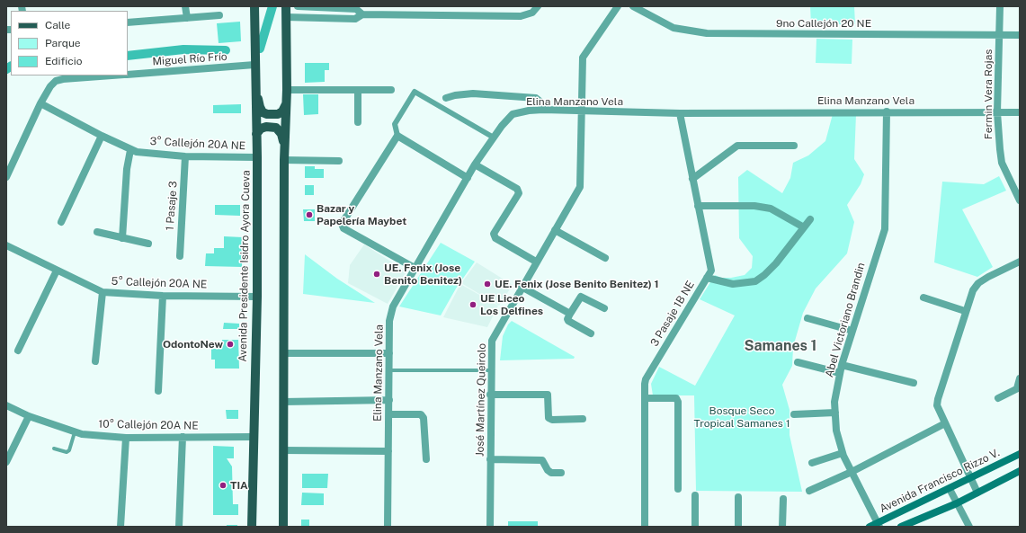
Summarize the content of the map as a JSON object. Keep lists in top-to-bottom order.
{
  "streets": {
    "main road": ["Avenida Presidente Isidro Ayora Cueva", "Avenida Francisco Rizzo V."],
    "street": [
      "9no Callejón 20 NE",
      "Miguel Río Frío",
      "Fermin Vera Rojas",
      "Elina Manzano Vela",
      "3° Callejón 20A NE",
      "1 Pasaje 3",
      "5° Callejón 20A NE",
      "3 Pasaje 1B NE",
      "Abel Victoriano Brandin",
      "José Martínez Queirolo",
      "10° Callejón 20A NE"
    ]
  },
  "crossings": [
    ["9no Callejón 20 NE", "Fermin Vera Rojas"],
    ["Miguel Río Frío", "3° Callejón 20A NE"],
    ["Miguel Río Frío", "Avenida Presidente Isidro Ayora Cueva"],
    ["Fermin Vera Rojas", "Elina Manzano Vela"],
    ["Elina Manzano Vela", "3 Pasaje 1B NE"],
    ["Elina Manzano Vela", "Abel Victoriano Brandin"],
    ["Elina Manzano Vela", "José Martínez Queirolo"],
    ["3° Callejón 20A NE", "1 Pasaje 3"],
    ["3° Callejón 20A NE", "Avenida Presidente Isidro Ayora Cueva"],
    ["Avenida Presidente Isidro Ayora Cueva", "5° Callejón 20A NE"],
    ["Avenida Presidente Isidro Ayora Cueva", "10° Callejón 20A NE"],
    ["Abel Victoriano Brandin", "Avenida Francisco Rizzo V."]
  ],
  "districts": ["Samanes 1"],
  "parks": ["Bosque Seco Tropical Samanes 1"],
  "places": [
    "Bazar y Papelería Maybet",
    "UE. Fenix (Jose Benito Benitez)",
    "UE. Fenix (Jose Benito Benitez) 1",
    "UE Liceo Los Delfines",
    "OdontoNew",
    "TIA"
  ],
  "legend": ["Calle", "Parque", "Edificio"]
}
